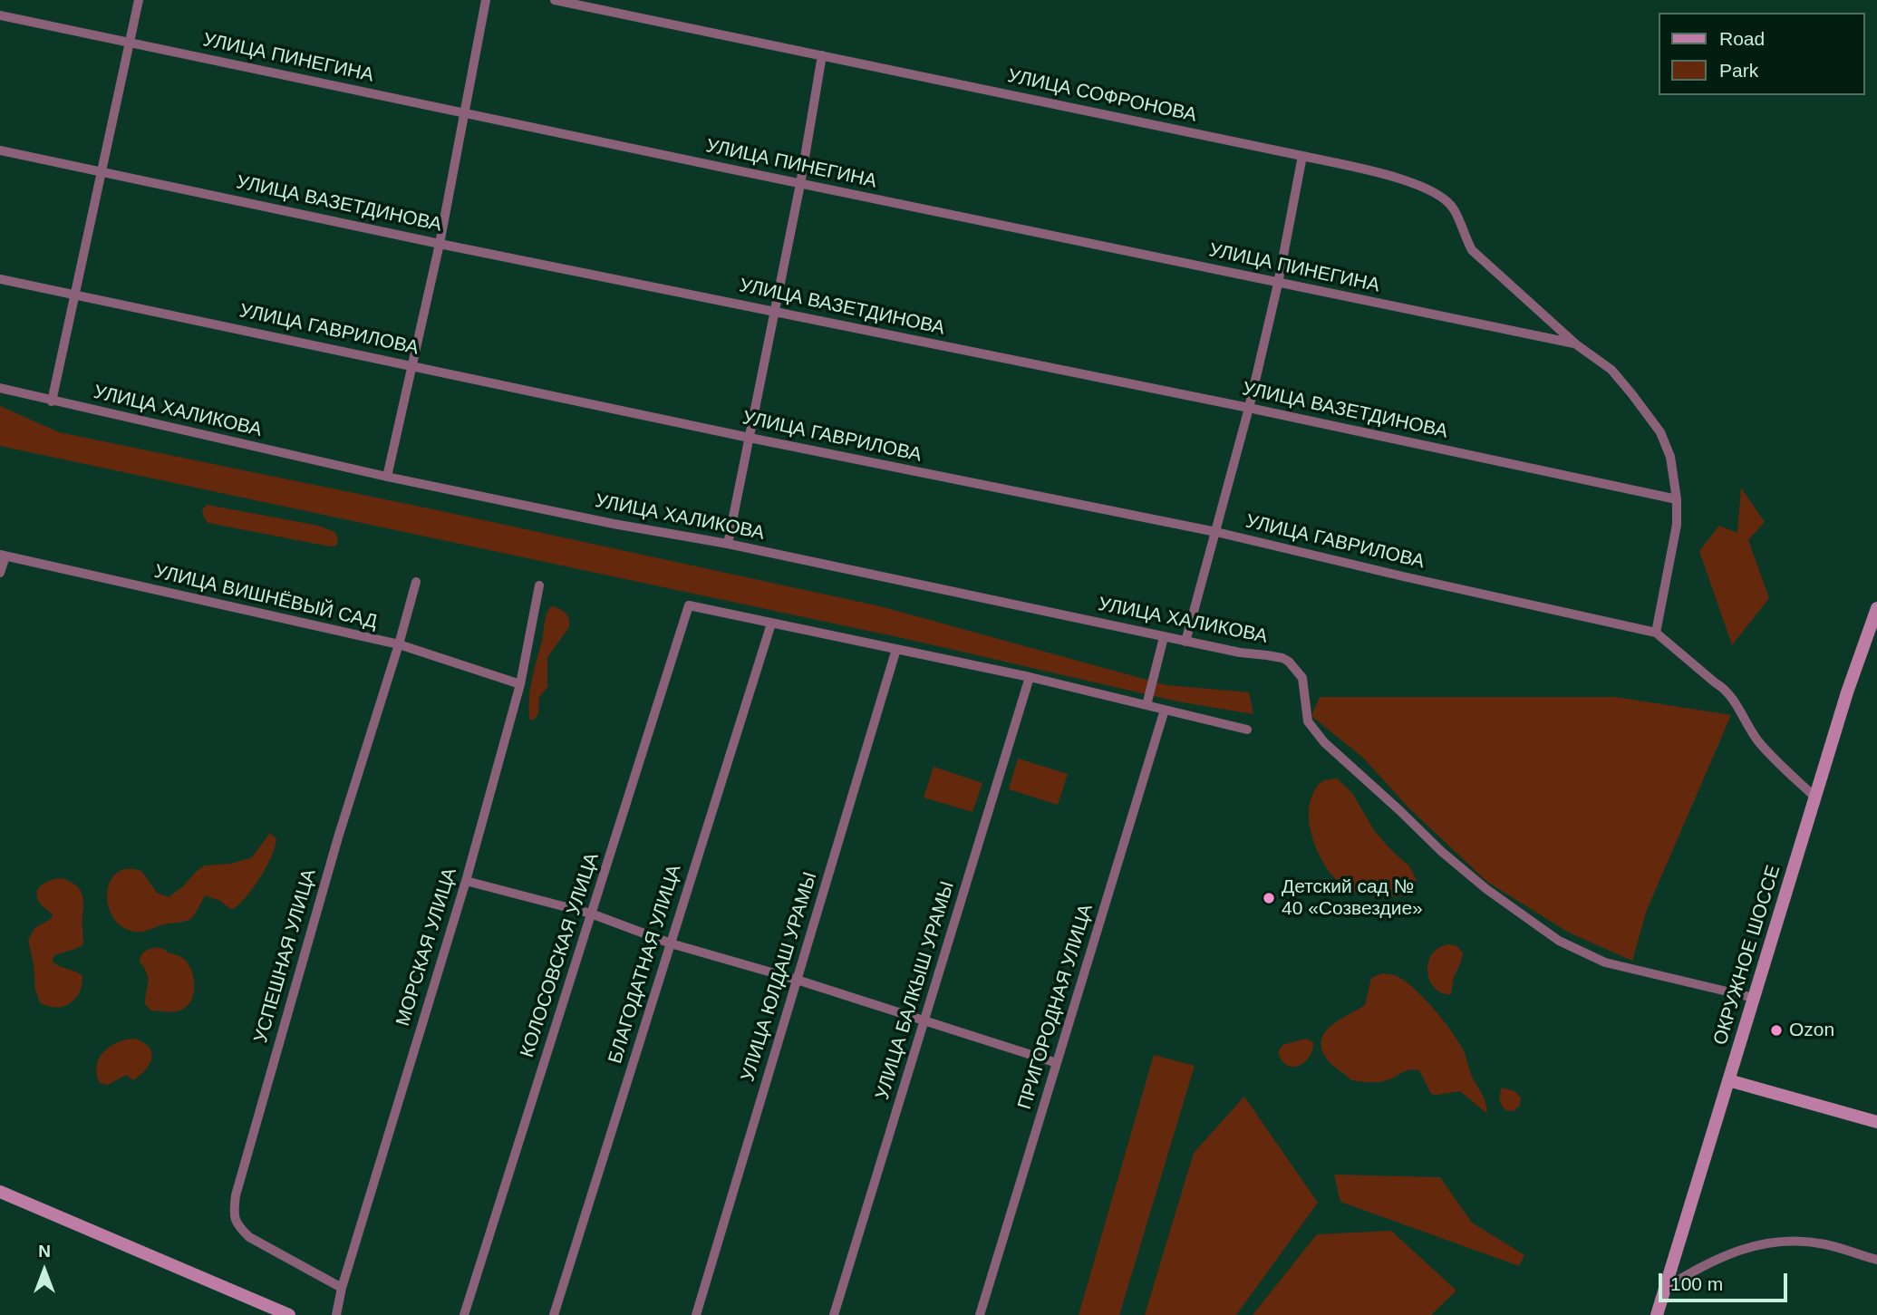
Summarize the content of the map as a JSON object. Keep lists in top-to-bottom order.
{
  "streets": {
    "street": [
      "УЛИЦА ПИНЕГИНА",
      "УЛИЦА СОФРОНОВА",
      "УЛИЦА ВАЗЕТДИНОВА",
      "УЛИЦА ГАВРИЛОВА",
      "УЛИЦА ХАЛИКОВА",
      "УЛИЦА ВИШНЁВЫЙ САД",
      "МОРСКАЯ УЛИЦА",
      "КОЛОСОВСКАЯ УЛИЦА",
      "ОКРУЖНОЕ ШОССЕ",
      "УСПЕШНАЯ УЛИЦА",
      "БЛАГОДАТНАЯ УЛИЦА",
      "УЛИЦА ЮЛДАШ УРАМЫ",
      "УЛИЦА БАЛКЫШ УРАМЫ",
      "ПРИГОРОДНАЯ УЛИЦА"
    ]
  },
  "crossings": [
    ["УЛИЦА ПИНЕГИНА", "УЛИЦА СОФРОНОВА"],
    ["УЛИЦА СОФРОНОВА", "УЛИЦА ВАЗЕТДИНОВА"],
    ["УЛИЦА СОФРОНОВА", "УЛИЦА ГАВРИЛОВА"],
    ["УЛИЦА ХАЛИКОВА", "ОКРУЖНОЕ ШОССЕ"],
    ["УЛИЦА ВИШНЁВЫЙ САД", "МОРСКАЯ УЛИЦА"],
    ["УЛИЦА ВИШНЁВЫЙ САД", "УСПЕШНАЯ УЛИЦА"],
    ["МОРСКАЯ УЛИЦА", "УСПЕШНАЯ УЛИЦА"],
    ["КОЛОСОВСКАЯ УЛИЦА", "БЛАГОДАТНАЯ УЛИЦА"]
  ],
  "places": ["Детский сад № 40 «Созвездие»", "Ozon"],
  "legend": ["Road", "Park"],
  "scale_bar": "100 m",
  "north": "top"
}
